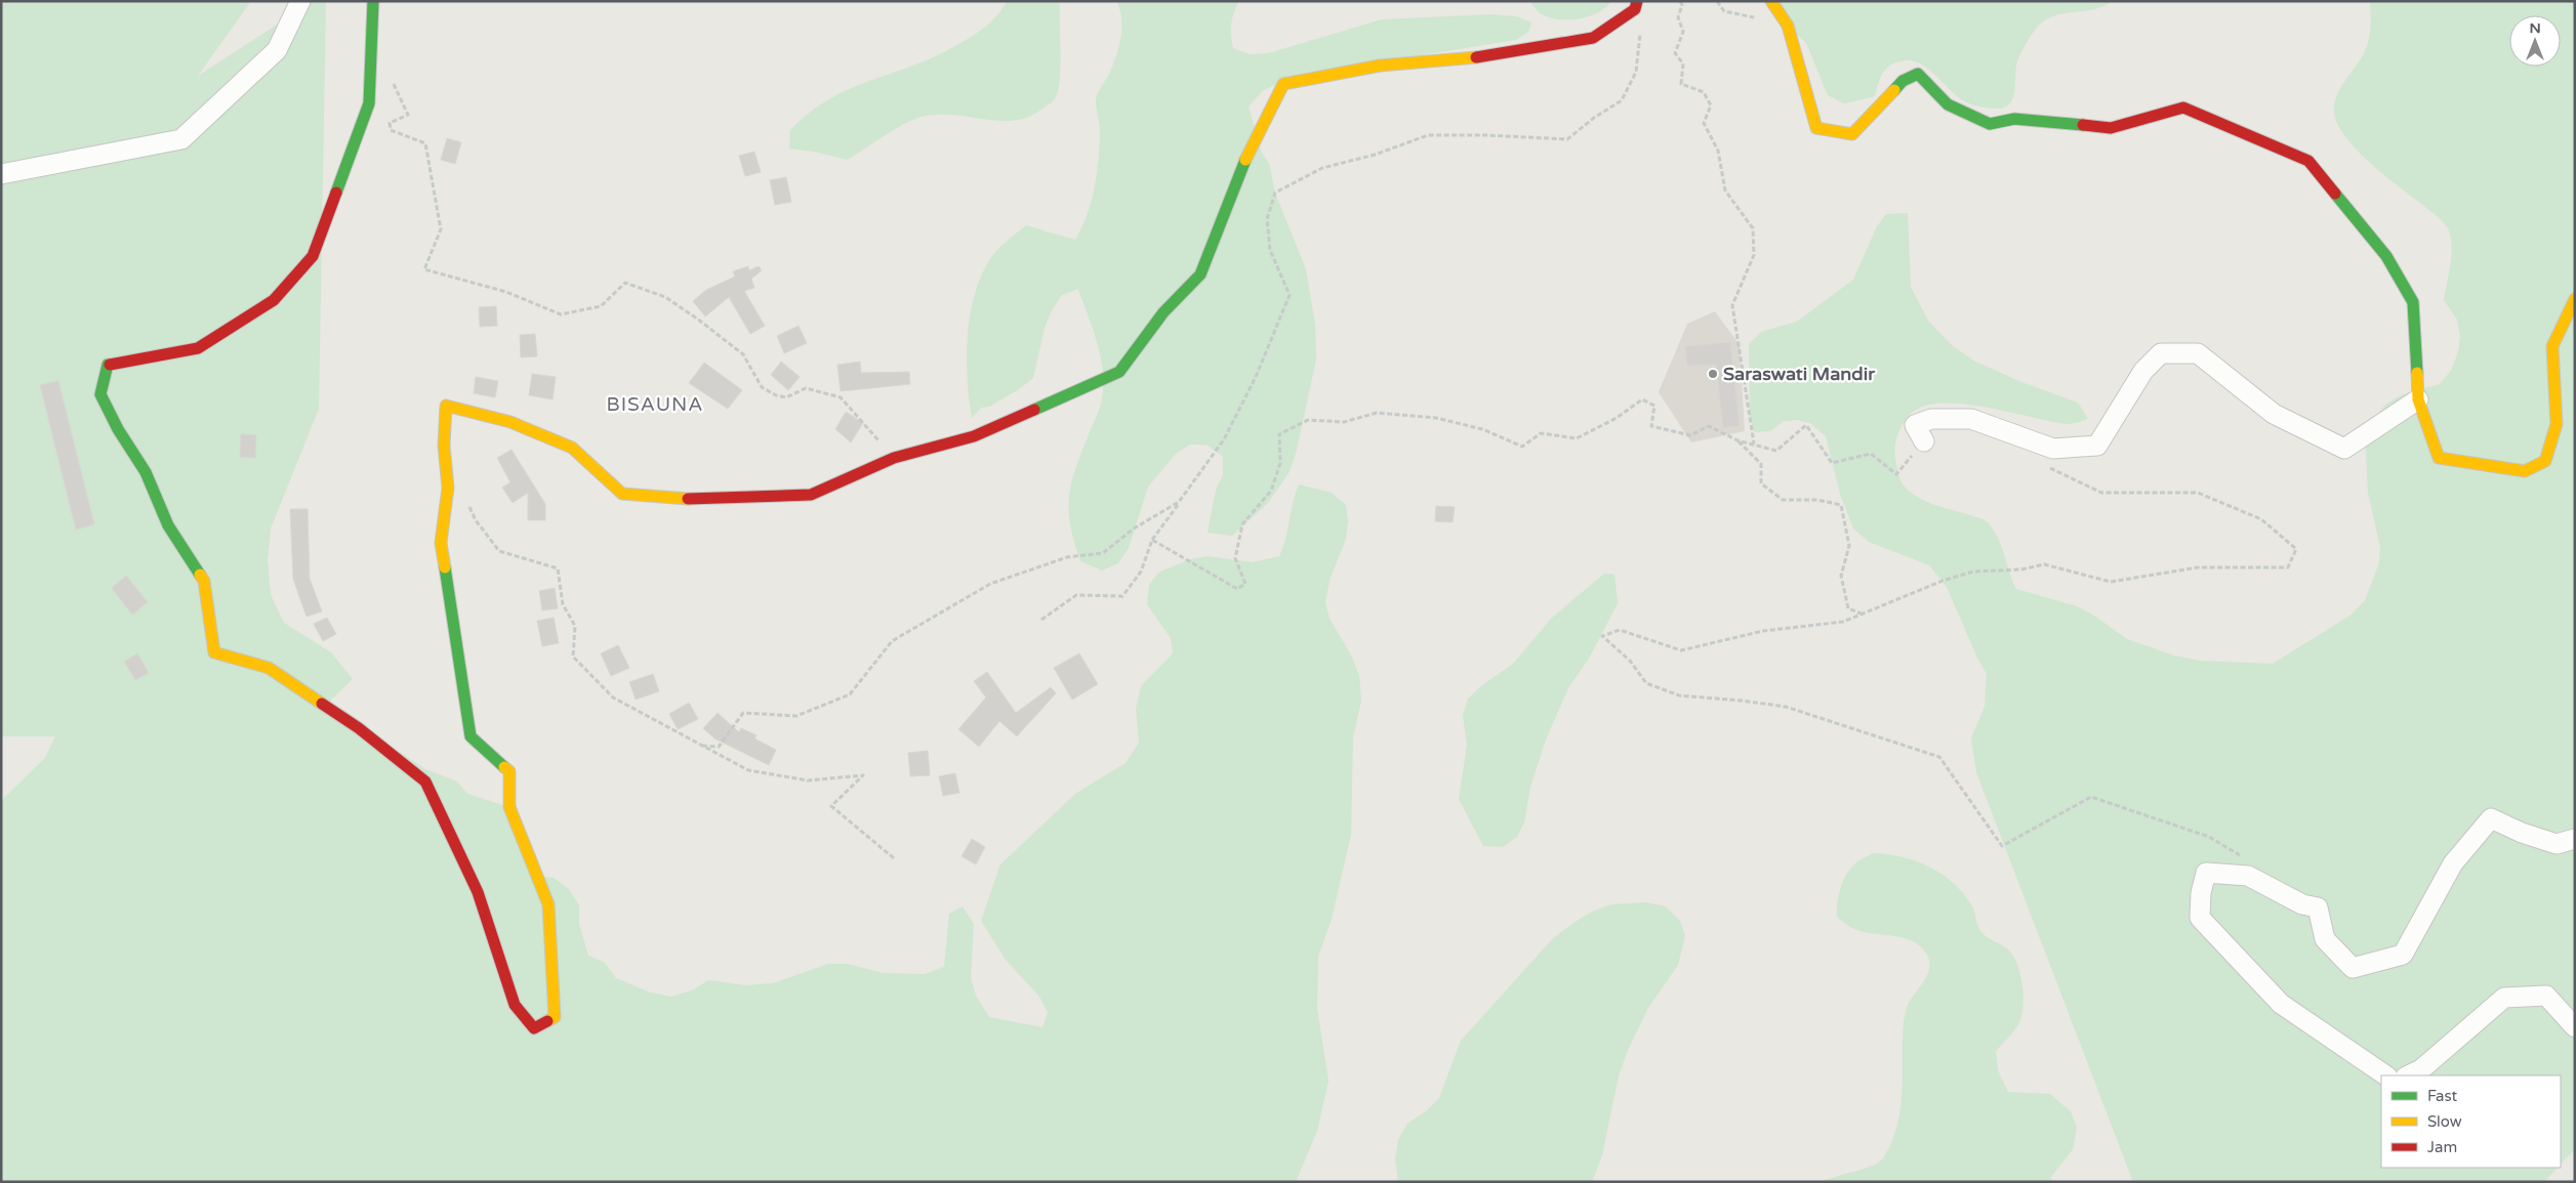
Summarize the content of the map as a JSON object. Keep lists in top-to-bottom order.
{
  "districts": ["BISAUNA"],
  "places": ["Saraswati Mandir"],
  "legend": ["Fast", "Slow", "Jam"],
  "north": "top"
}
